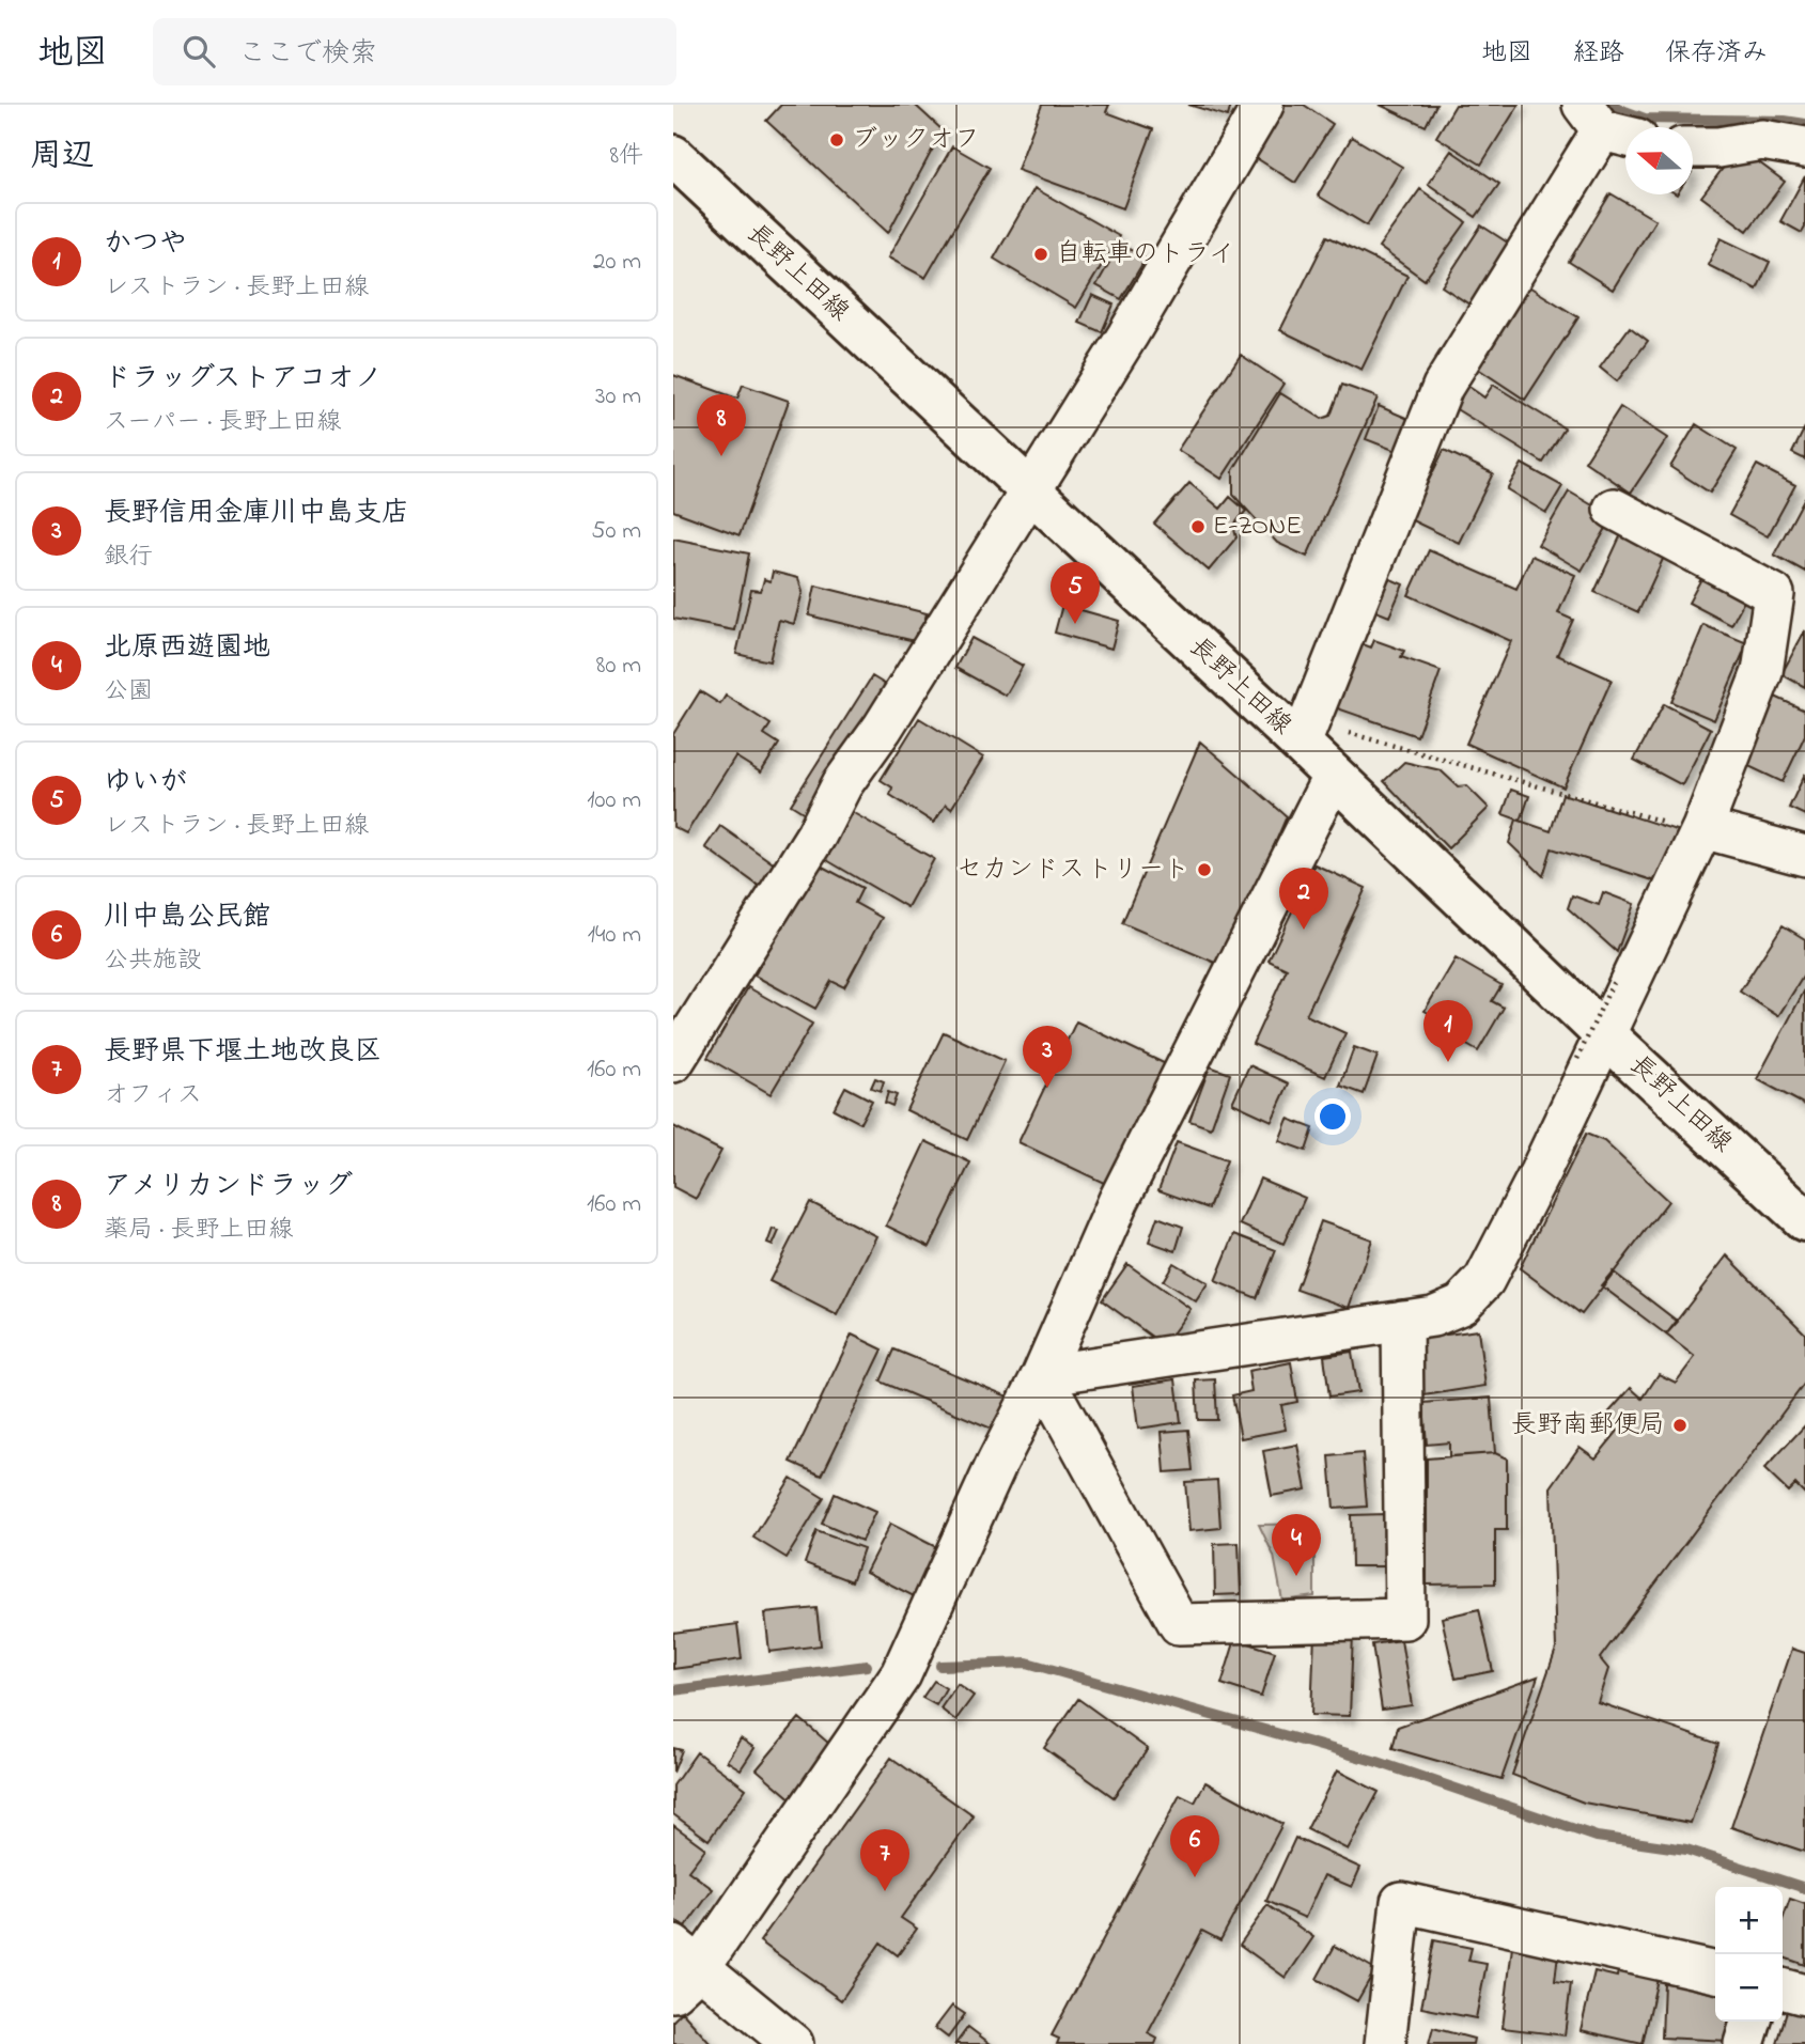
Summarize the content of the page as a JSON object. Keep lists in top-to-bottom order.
{
  "streets": {
    "main road": ["長野上田線"]
  },
  "places": [
    "ブックオフ",
    "自転車のトライ",
    "E-ZONE",
    "セカンドストリート",
    "長野南郵便局"
  ],
  "north": "left",
  "page": {
    "header": "地図",
    "search": "ここで検索",
    "nav": ["地図", "経路", "保存済み"],
    "heading": ["周辺", "8件"],
    "list": [
      {
        "mark": "1",
        "name": "かつや",
        "note": "レストラン · 長野上田線",
        "value": "20 m"
      },
      {
        "mark": "2",
        "name": "ドラッグストアコオノ",
        "note": "スーパー · 長野上田線",
        "value": "30 m"
      },
      {
        "mark": "3",
        "name": "長野信用金庫川中島支店",
        "note": "銀行",
        "value": "50 m"
      },
      {
        "mark": "4",
        "name": "北原西遊園地",
        "note": "公園",
        "value": "80 m"
      },
      {
        "mark": "5",
        "name": "ゆいが",
        "note": "レストラン · 長野上田線",
        "value": "100 m"
      },
      {
        "mark": "6",
        "name": "川中島公民館",
        "note": "公共施設",
        "value": "140 m"
      },
      {
        "mark": "7",
        "name": "長野県下堰土地改良区",
        "note": "オフィス",
        "value": "160 m"
      },
      {
        "mark": "8",
        "name": "アメリカンドラッグ",
        "note": "薬局 · 長野上田線",
        "value": "160 m"
      }
    ],
    "pins": [
      "8",
      "5",
      "2",
      "1",
      "3",
      "4",
      "6",
      "7"
    ],
    "map_buttons": ["+", "−"]
  }
}
